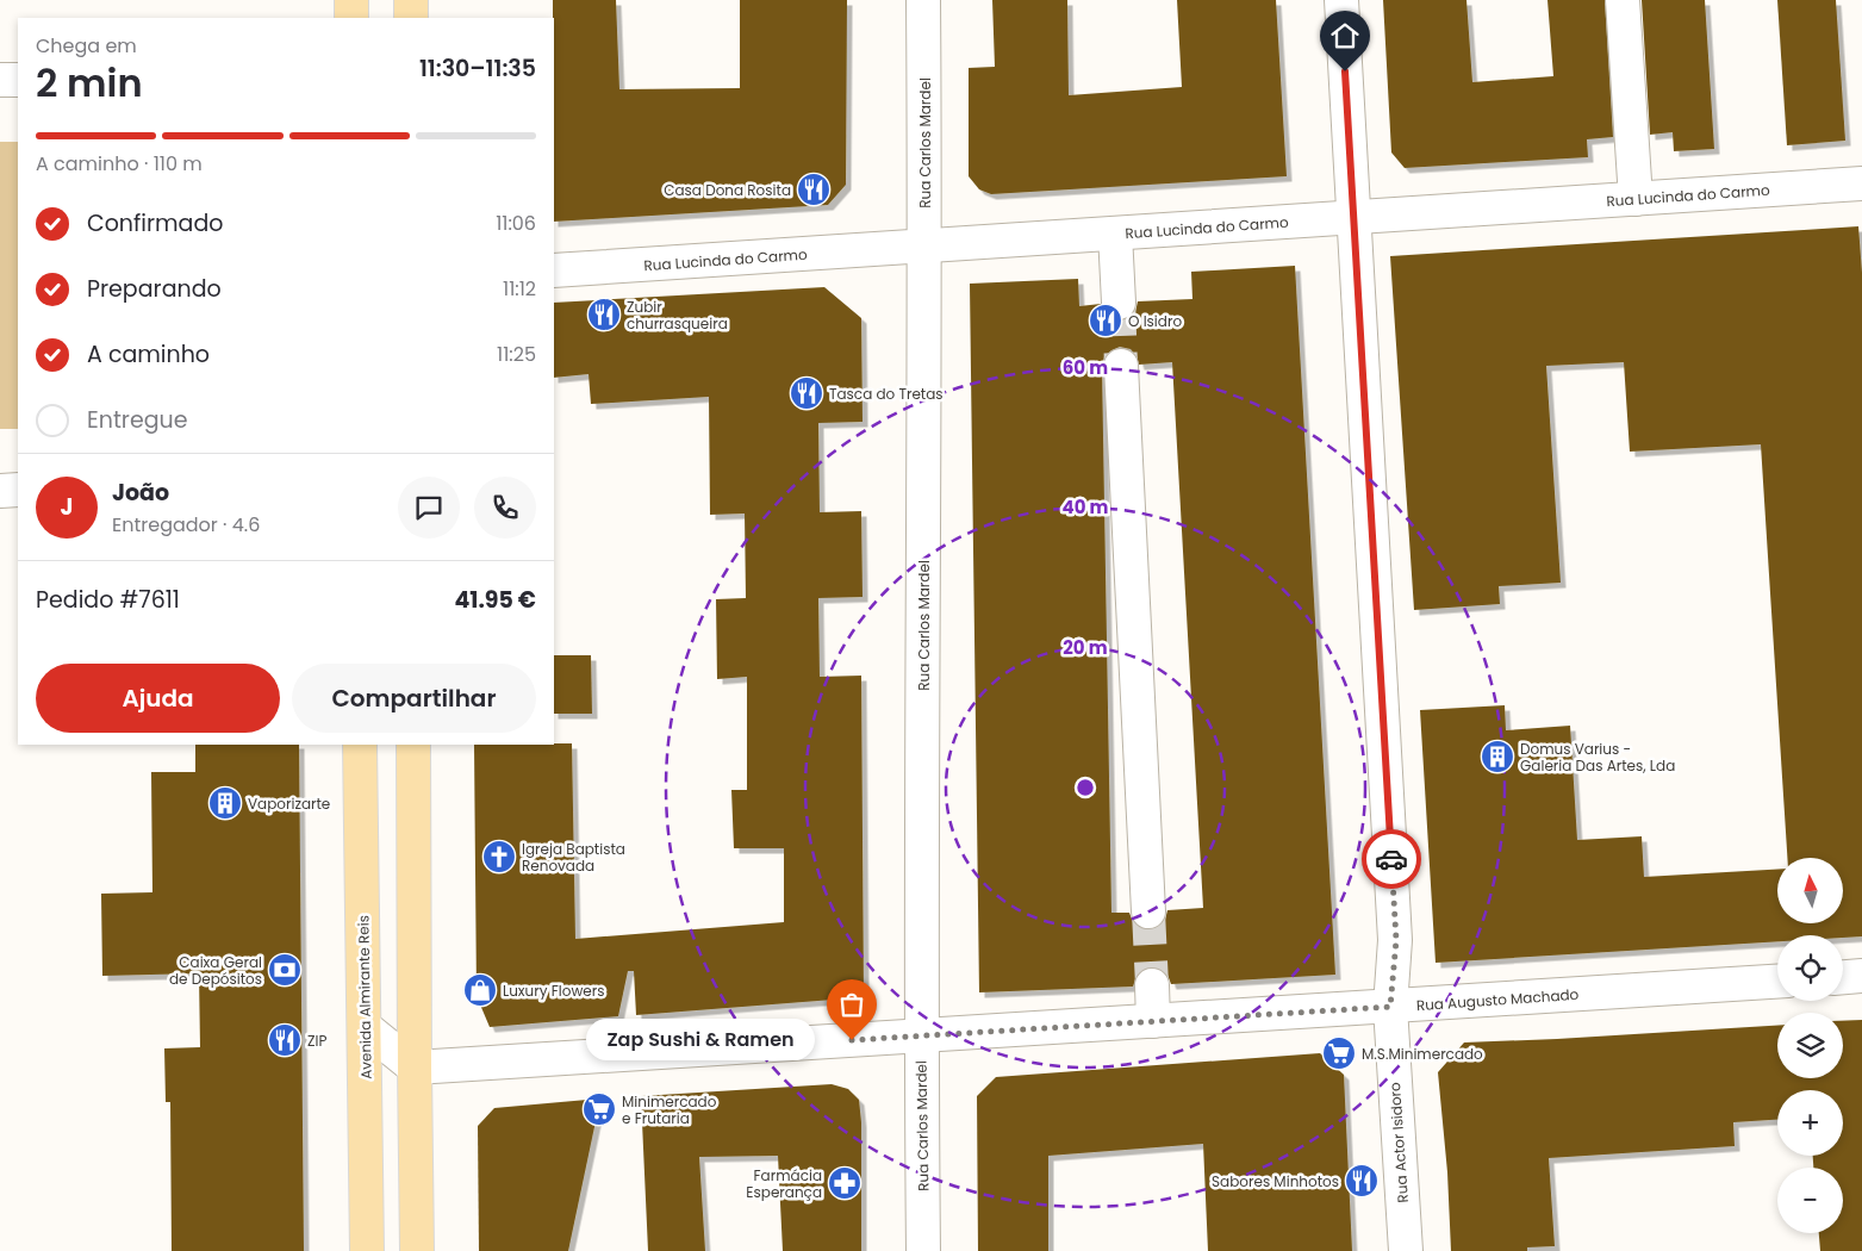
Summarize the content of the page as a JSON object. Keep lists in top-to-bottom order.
{
  "streets": {
    "main road": ["Avenida Almirante Reis"],
    "street": [
      "Rua Carlos Mardel",
      "Rua Lucinda do Carmo",
      "Rua Augusto Machado",
      "Rua Actor Isidoro"
    ]
  },
  "crossings": [
    ["Rua Carlos Mardel", "Rua Lucinda do Carmo"],
    ["Rua Carlos Mardel", "Rua Augusto Machado"],
    ["Rua Lucinda do Carmo", "Rua Actor Isidoro"],
    ["Rua Augusto Machado", "Rua Actor Isidoro"]
  ],
  "places": {
    "restaurant": [
      "Casa Dona Rosita",
      "Zubir churrasqueira",
      "O Isidro",
      "Tasca do Tretas",
      "ZIP",
      "Sabores Minhotos"
    ],
    "building": ["Domus Varius - Galeria Das Artes, Lda", "Vaporizarte"],
    "church": ["Igreja Baptista Renovada"],
    "bank": ["Caixa Geral de Depósitos"],
    "shop": ["Luxury Flowers"],
    "other": ["Zap Sushi & Ramen"],
    "supermarket": ["M.S.Minimercado", "Minimercado e Frutaria"],
    "pharmacy": ["Farmácia Esperança"]
  },
  "north": "top",
  "page": {
    "heading": ["2 min", "Chega em", "11:30–11:35"],
    "panel": [
      "João",
      "Entregador · 4.6",
      "Pedido #7611",
      "41.95 €"
    ],
    "bar": "A caminho · 110 m",
    "list": [
      ["Confirmado", "11:06"],
      ["Preparando", "11:12"],
      ["A caminho", "11:25"],
      "Entregue"
    ],
    "round": "J",
    "buttons": ["Ajuda", "Compartilhar"],
    "map_buttons": ["+", "−"],
    "bubble": "Zap Sushi & Ramen"
  },
  "rings": ["60 m", "40 m", "20 m"]
}
